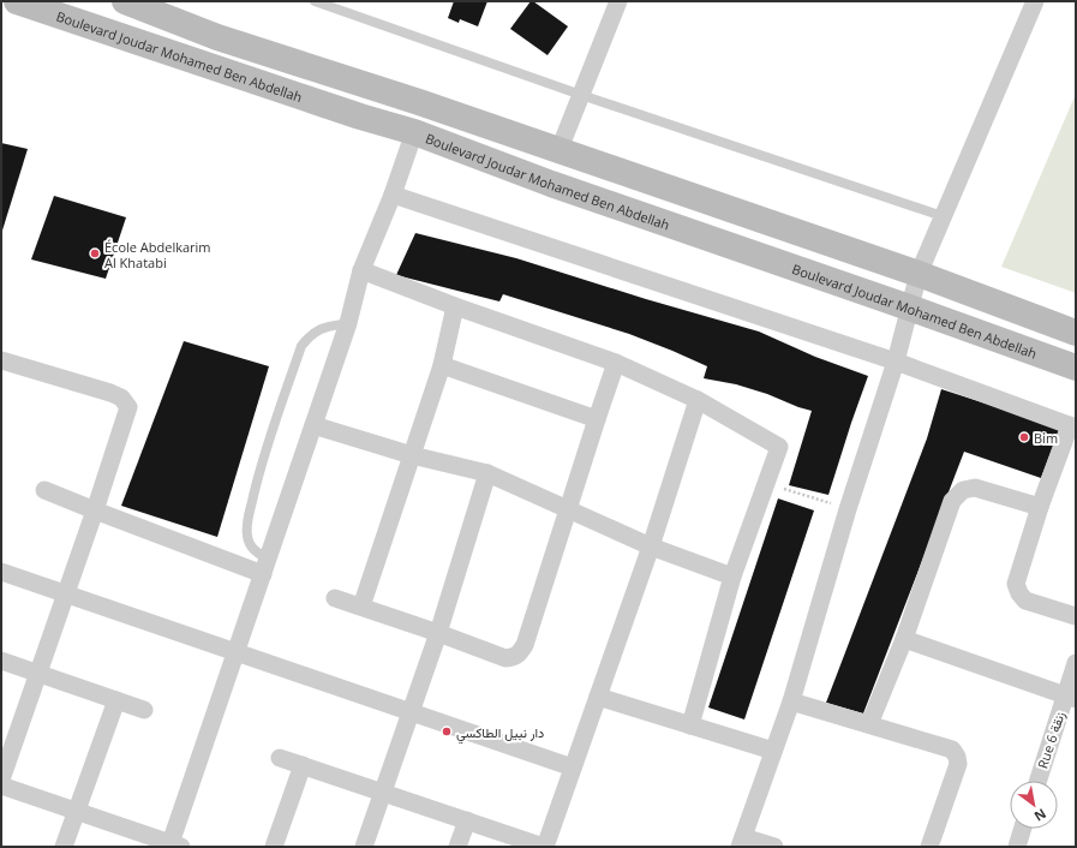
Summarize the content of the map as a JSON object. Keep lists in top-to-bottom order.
{
  "streets": {
    "main road": ["Boulevard Joudar Mohamed Ben Abdellah"],
    "street": ["Rue 6 زنقة"]
  },
  "places": ["École Abdelkarim Al Khatabi", "Bim", "دار نبيل الطاكسي"],
  "north": "bottom right"
}
